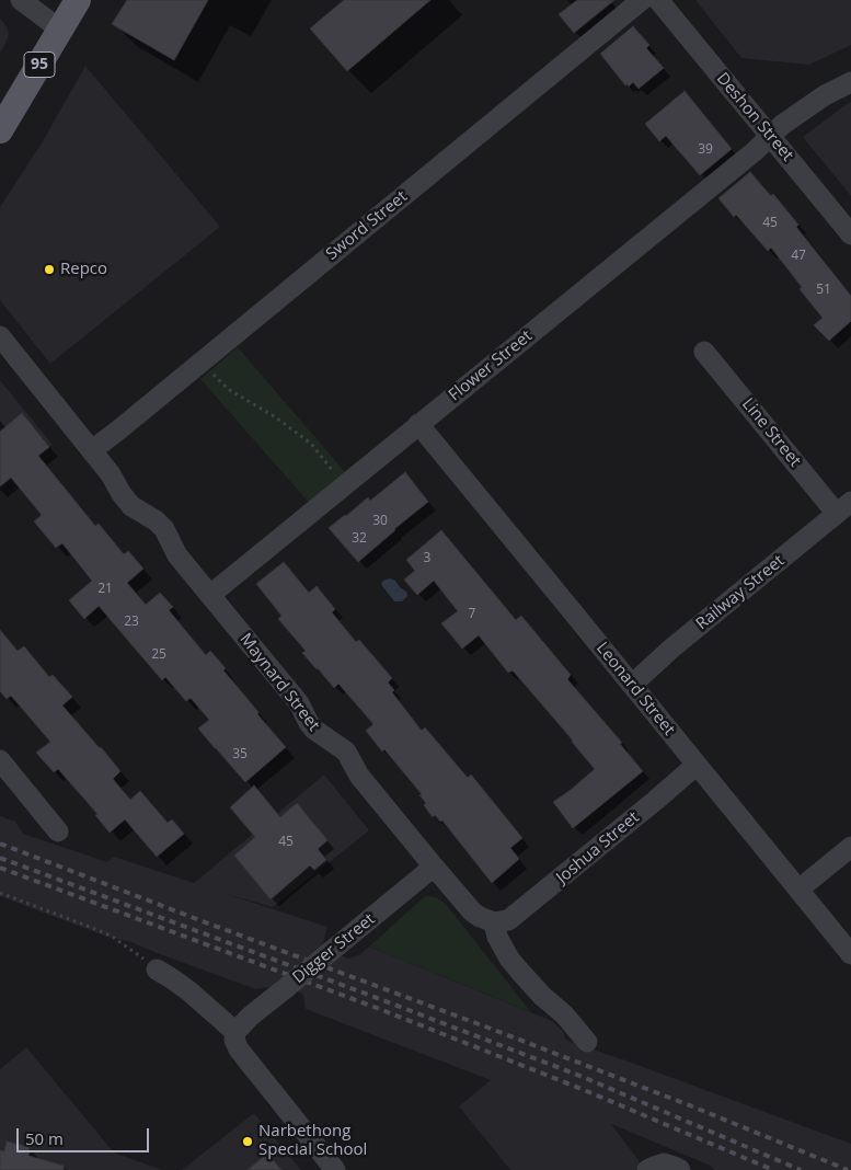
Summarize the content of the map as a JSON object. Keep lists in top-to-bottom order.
{
  "streets": {
    "main road": ["95"],
    "street": [
      "Deshon Street",
      "Sword Street",
      "Flower Street",
      "Line Street",
      "Railway Street",
      "Maynard Street",
      "Leonard Street",
      "Joshua Street",
      "Digger Street"
    ]
  },
  "crossings": [
    ["Deshon Street", "Flower Street"],
    ["Sword Street", "Maynard Street"],
    ["Flower Street", "Maynard Street"],
    ["Flower Street", "Leonard Street"],
    ["Line Street", "Railway Street"],
    ["Railway Street", "Leonard Street"],
    ["Maynard Street", "Joshua Street"],
    ["Maynard Street", "Digger Street"],
    ["Leonard Street", "Joshua Street"]
  ],
  "places": ["Repco", "Narbethong Special School"],
  "house_numbers": [
    "39",
    "45",
    "47",
    "51",
    "30",
    "32",
    "3",
    "21",
    "7",
    "23",
    "25",
    "35",
    "45"
  ],
  "scale_bar": "50 m"
}
